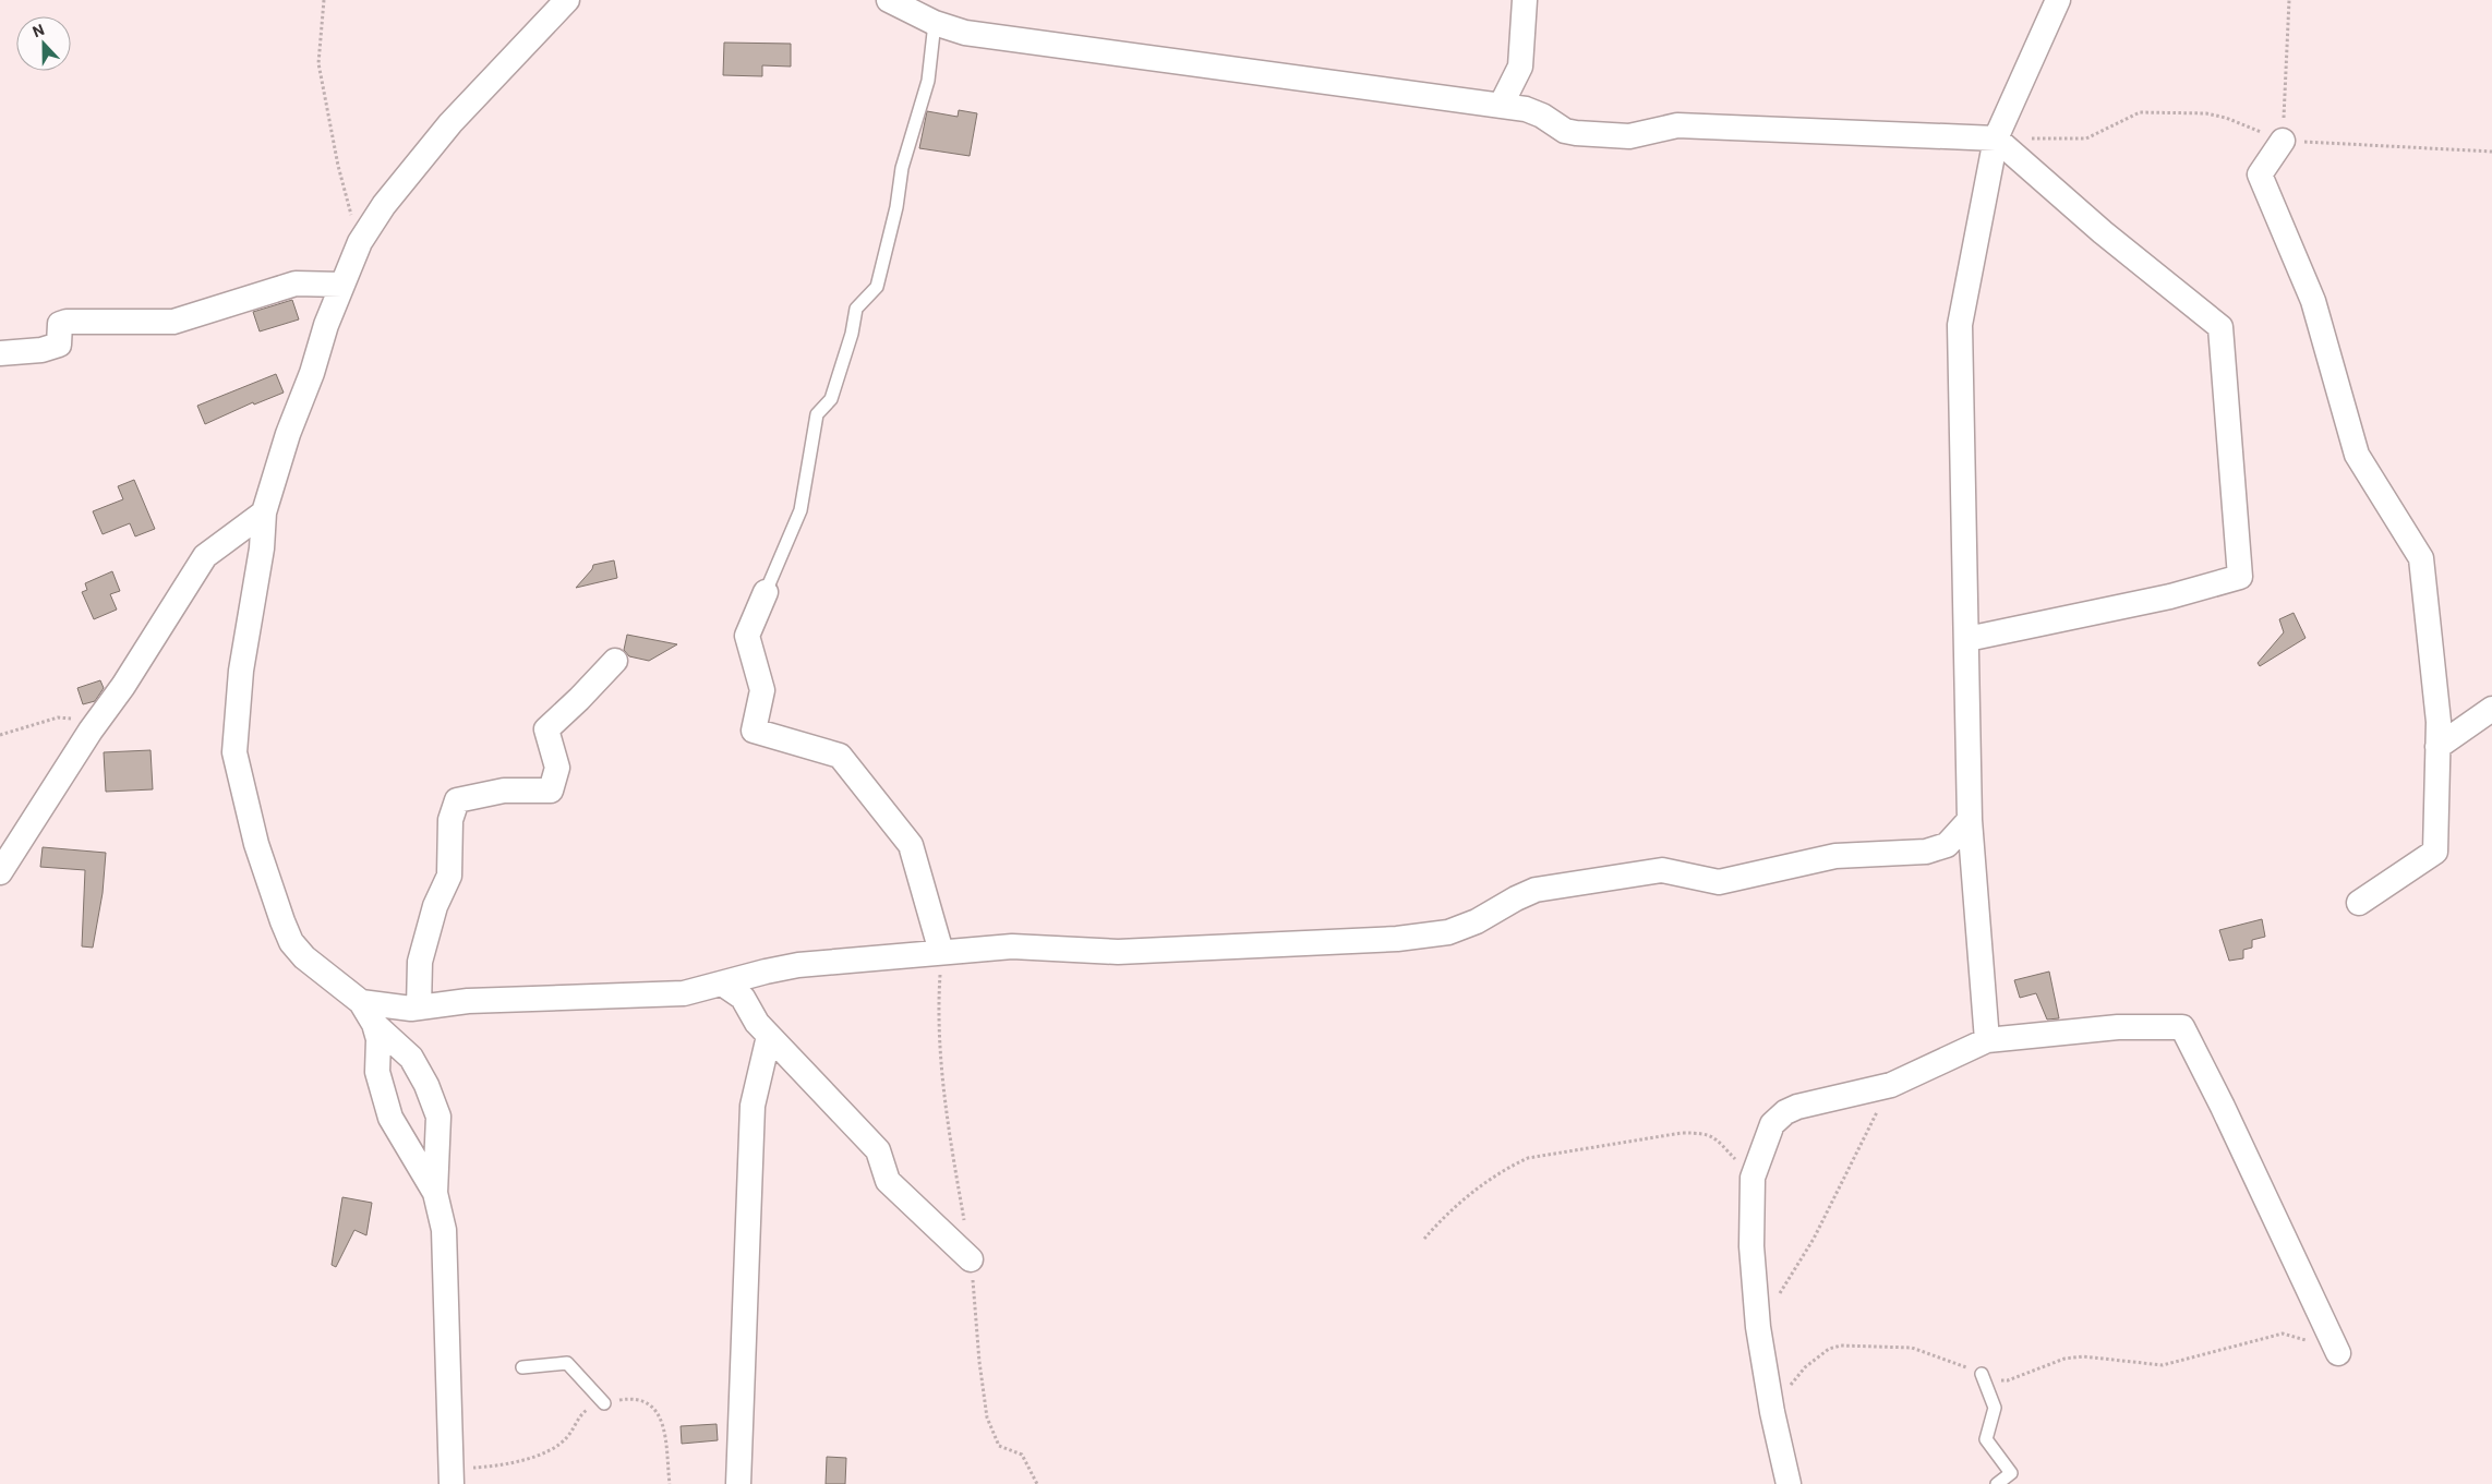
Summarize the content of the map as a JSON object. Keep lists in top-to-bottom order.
{
  "north": "top"
}
